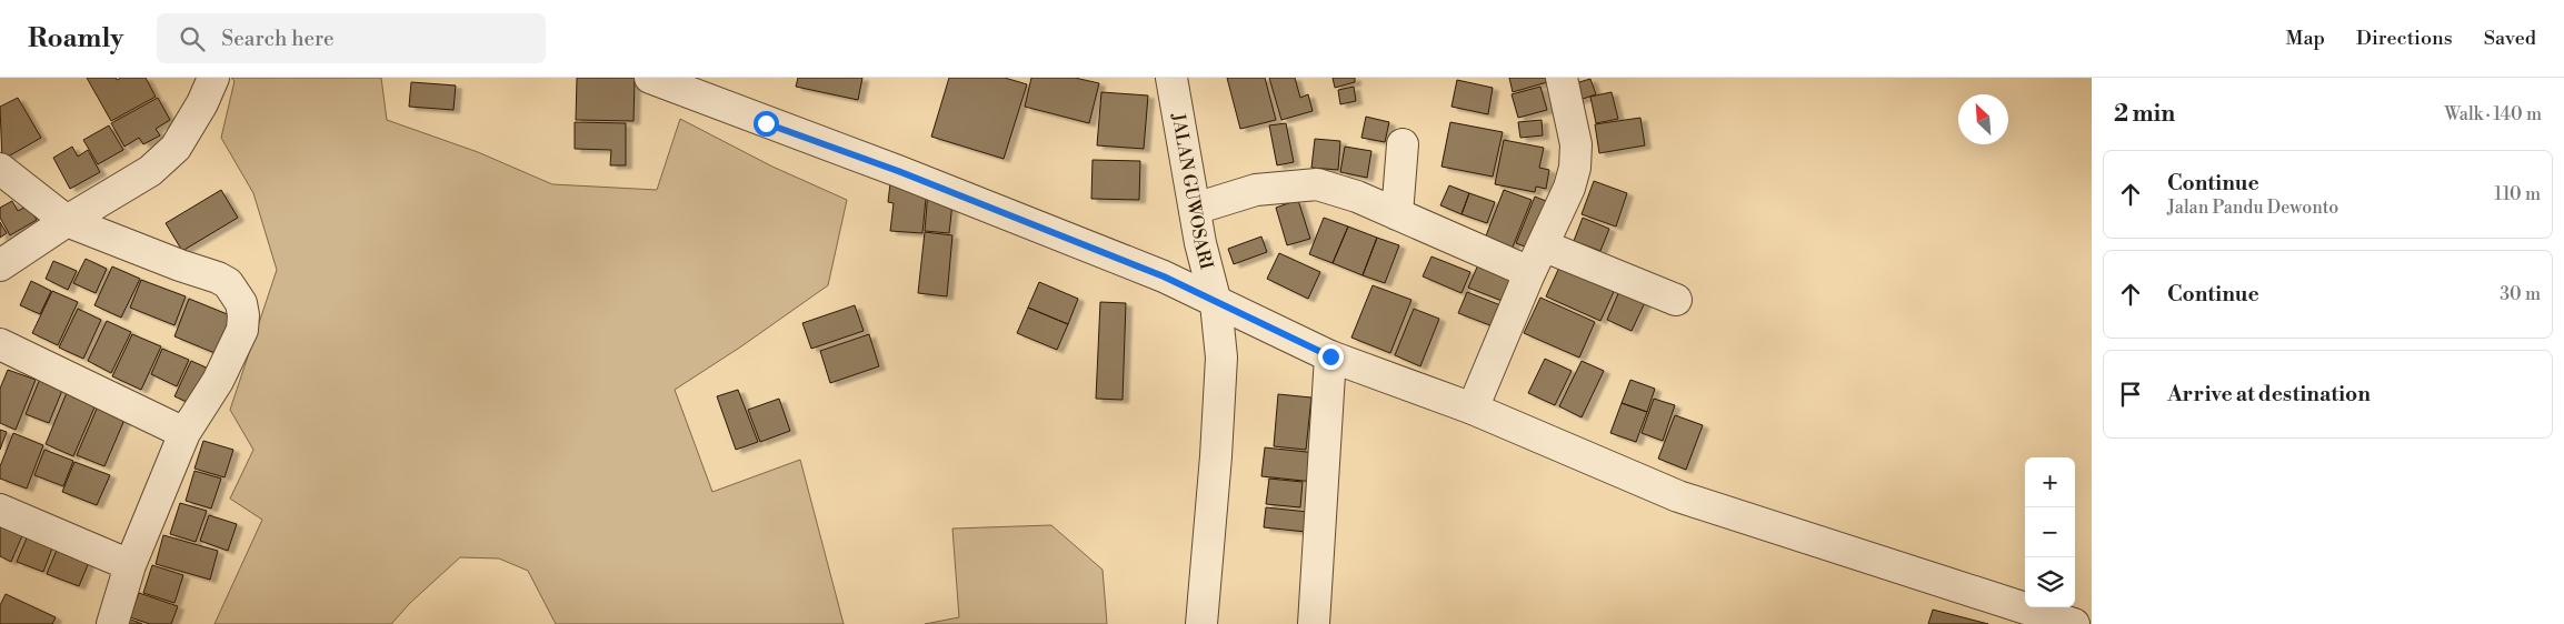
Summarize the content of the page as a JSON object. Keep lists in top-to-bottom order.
{
  "streets": {
    "street": ["JALAN GUWOSARI"]
  },
  "north": "top left",
  "page": {
    "header": "Roamly",
    "search": "Search here",
    "nav": ["Map", "Directions", "Saved"],
    "heading": ["2 min", "Walk · 140 m"],
    "list": [
      ["Continue", "Jalan Pandu Dewonto", "110 m"],
      ["Continue", "30 m"],
      "Arrive at destination"
    ],
    "map_buttons": ["+", "−"]
  }
}
